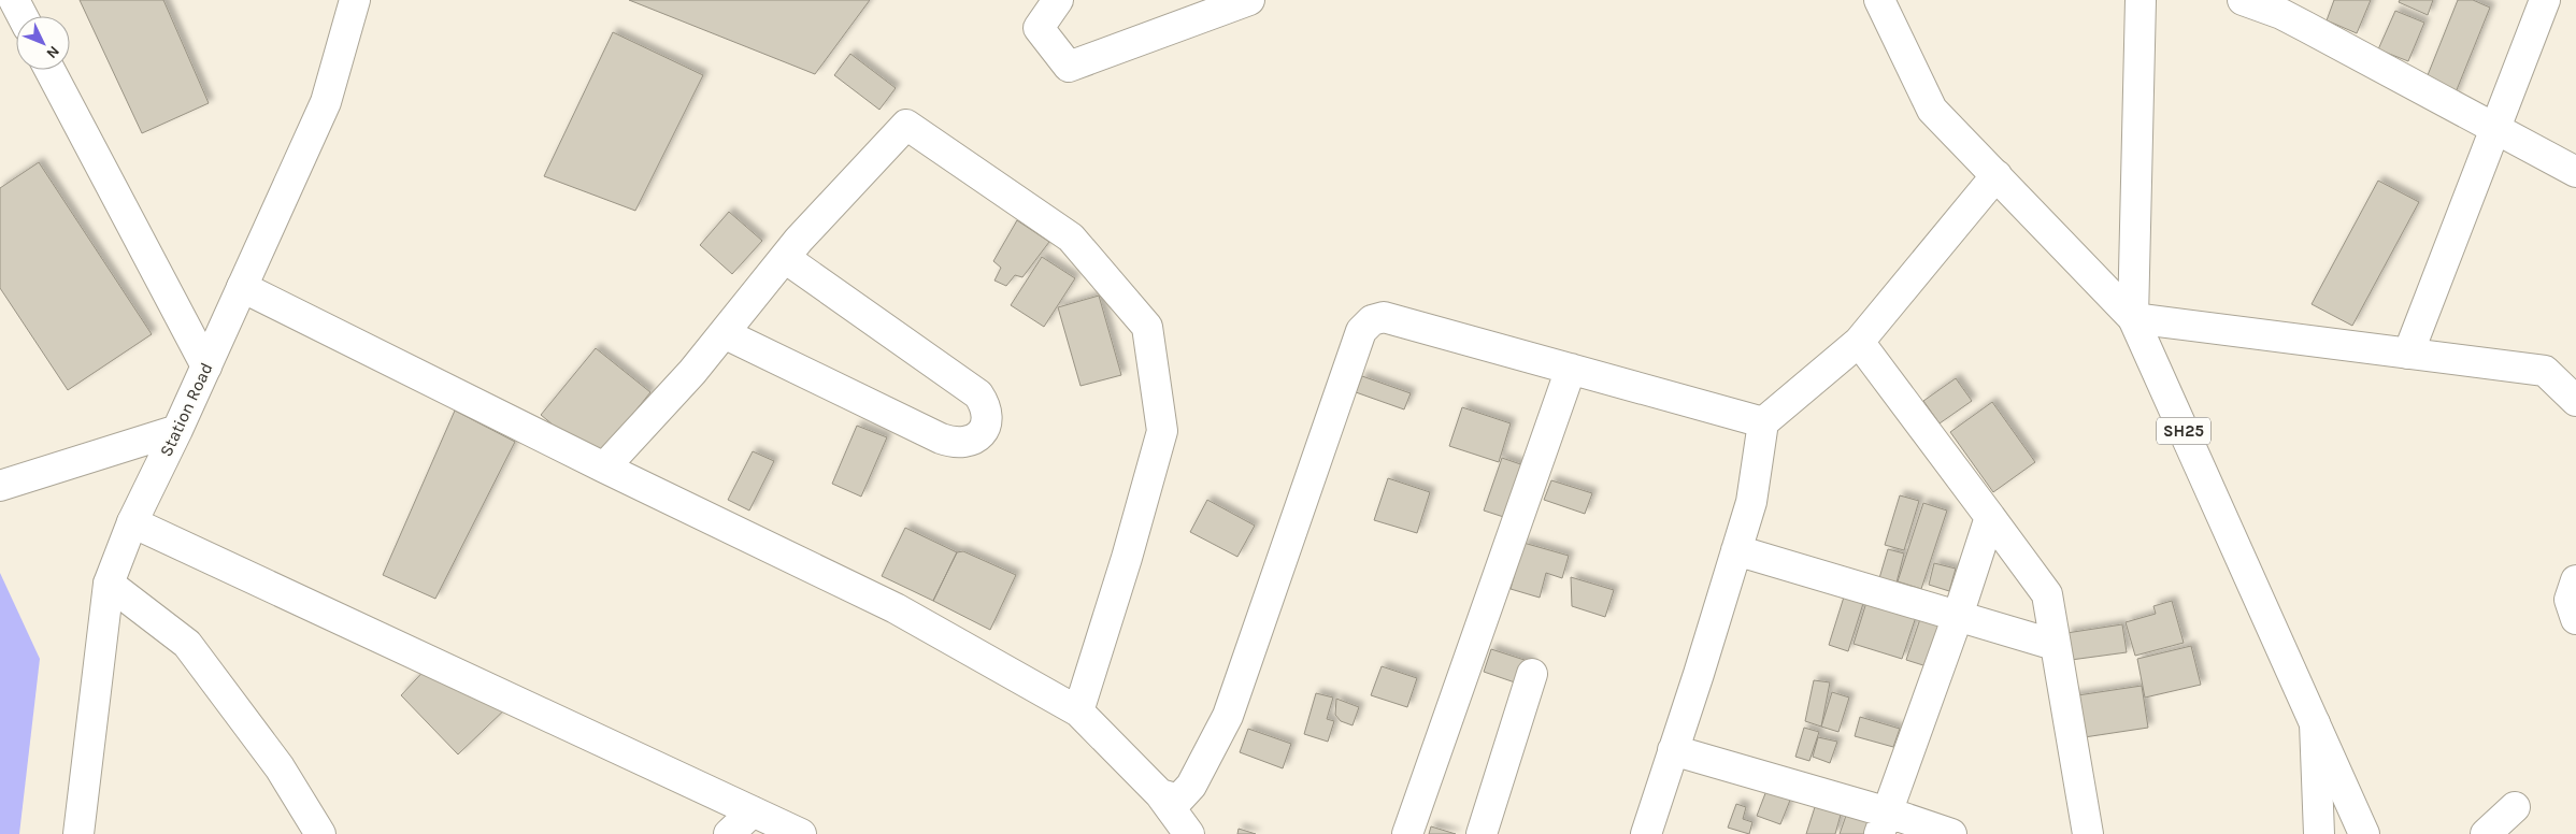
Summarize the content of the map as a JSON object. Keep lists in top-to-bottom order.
{
  "streets": {
    "street": ["Station Road", "SH25"]
  },
  "north": "bottom right"
}
